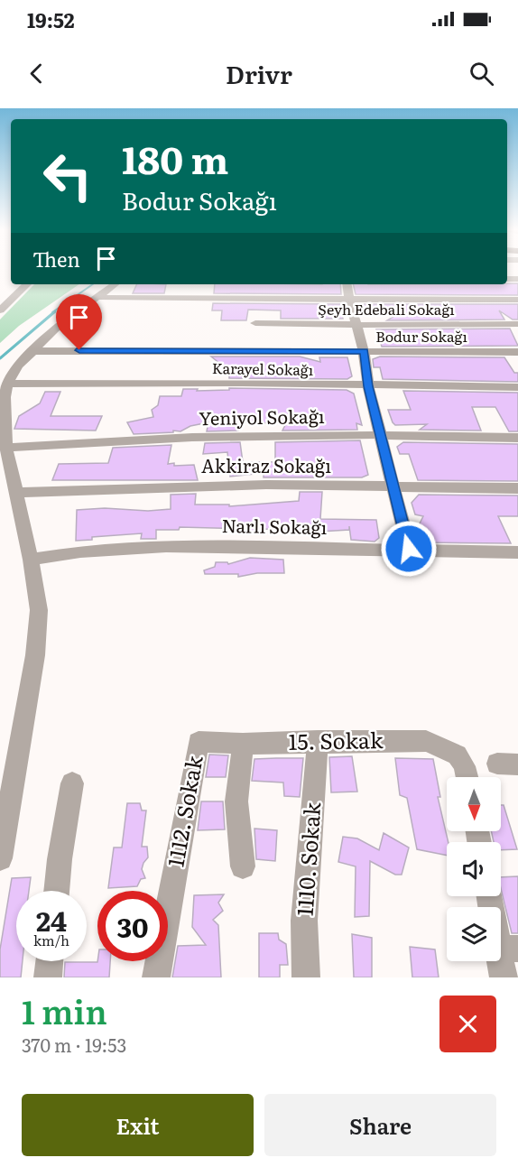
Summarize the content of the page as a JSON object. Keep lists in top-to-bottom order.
{
  "streets": {
    "street": [
      "Şeyh Edebali Sokağı",
      "Bodur Sokağı",
      "Karayel Sokağı",
      "Yeniyol Sokağı",
      "Akkiraz Sokağı",
      "Narlı Sokağı",
      "15. Sokak",
      "1112. Sokak",
      "1110. Sokak"
    ]
  },
  "crossings": [
    ["15. Sokak", "1112. Sokak"],
    ["15. Sokak", "1110. Sokak"]
  ],
  "north": "bottom",
  "page": {
    "status": "19:52",
    "header": "Drivr",
    "turn": ["180 m", "Bodur Sokağı"],
    "then": "Then",
    "speed": "24 km/h",
    "limit": "30",
    "heading": ["1 min", "370 m · 19:53"],
    "buttons": ["Exit", "Share"]
  }
}
